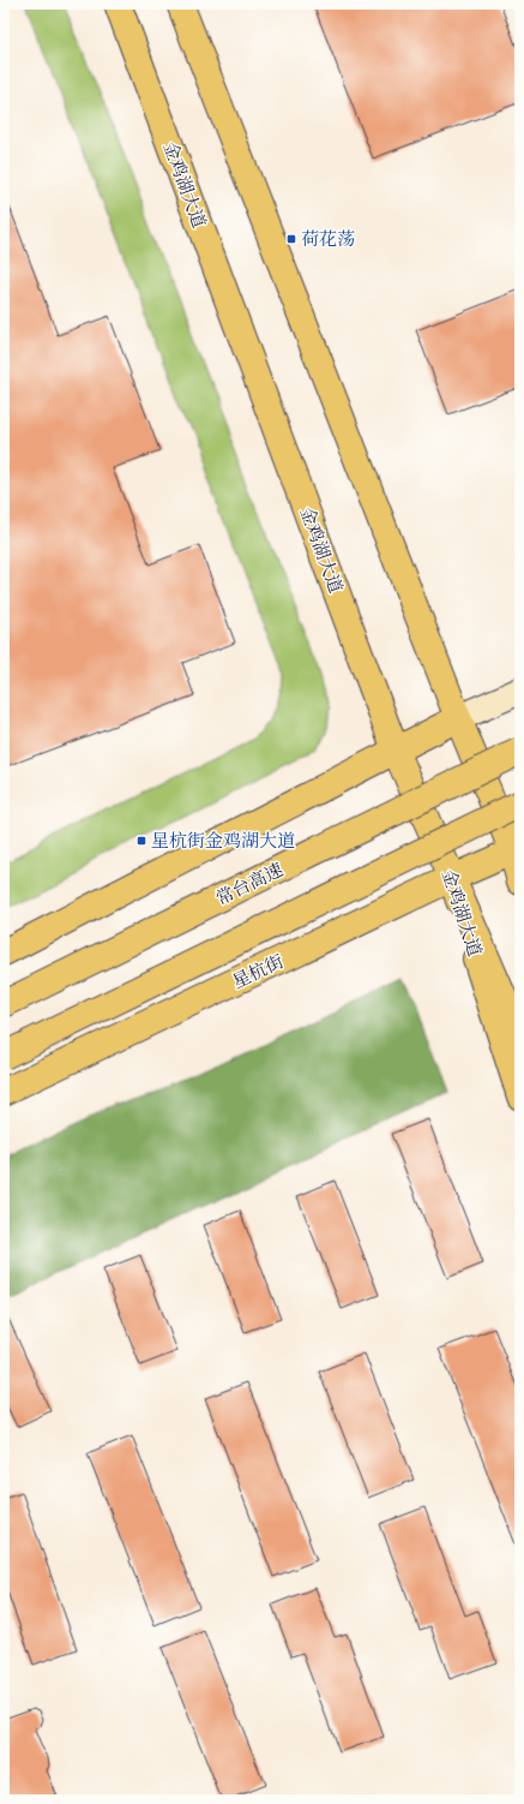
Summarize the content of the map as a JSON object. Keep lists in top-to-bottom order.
{
  "streets": {
    "main road": ["金鸡湖大道", "常台高速", "星杭街"]
  },
  "crossings": [
    ["金鸡湖大道", "星杭街"]
  ],
  "places": {
    "transit": ["荷花荡", "星杭街金鸡湖大道"]
  }
}
